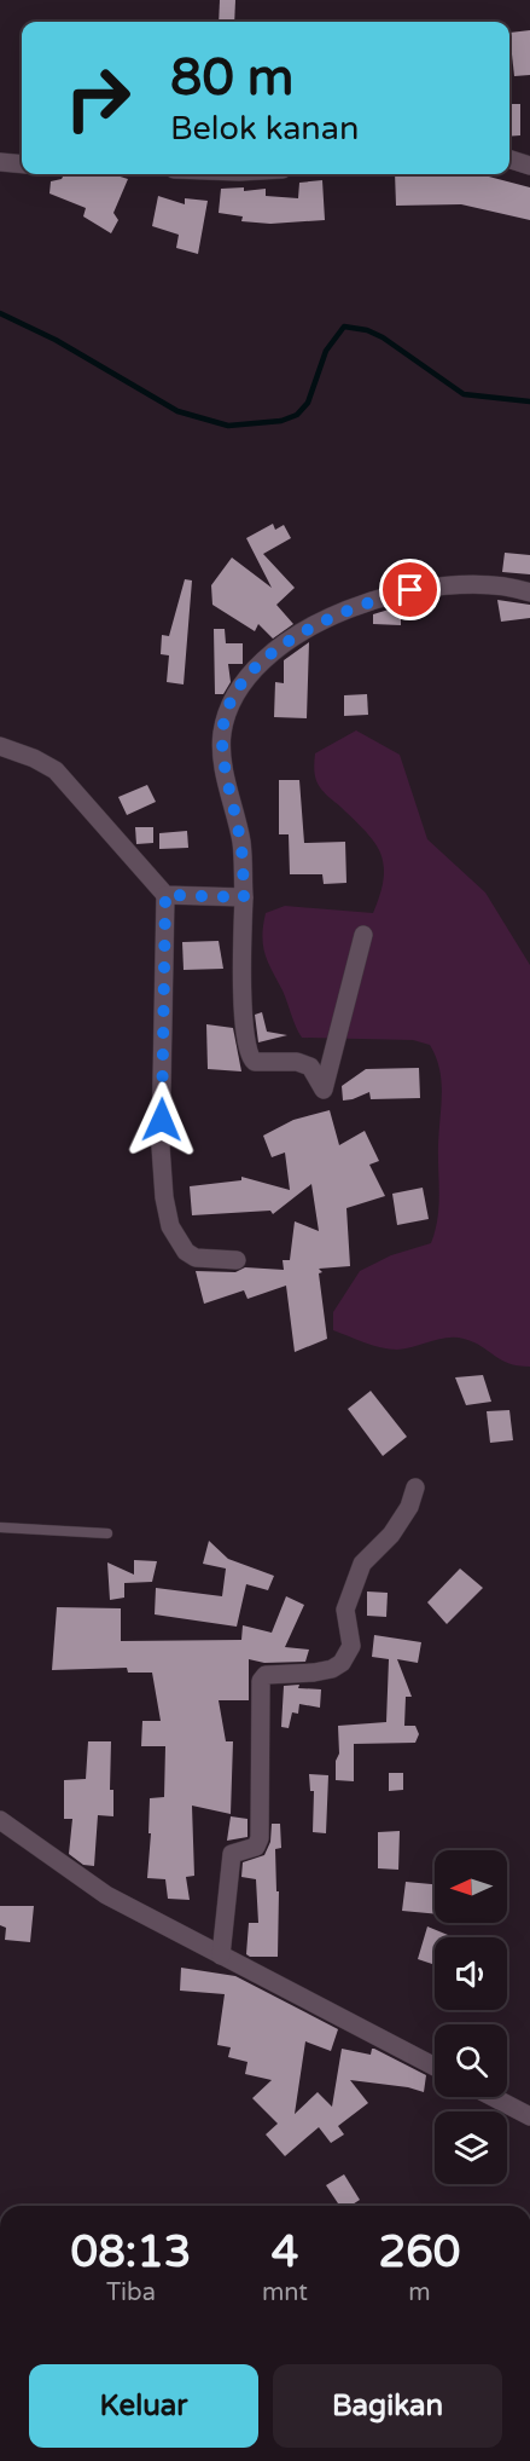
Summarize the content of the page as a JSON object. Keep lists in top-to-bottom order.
{
  "north": "left",
  "page": {
    "turn": ["80 m", "Belok kanan"],
    "eta": [
      "08:13",
      "Tiba",
      "4",
      "mnt",
      "260",
      "m"
    ],
    "buttons": ["Keluar", "Bagikan"]
  }
}
